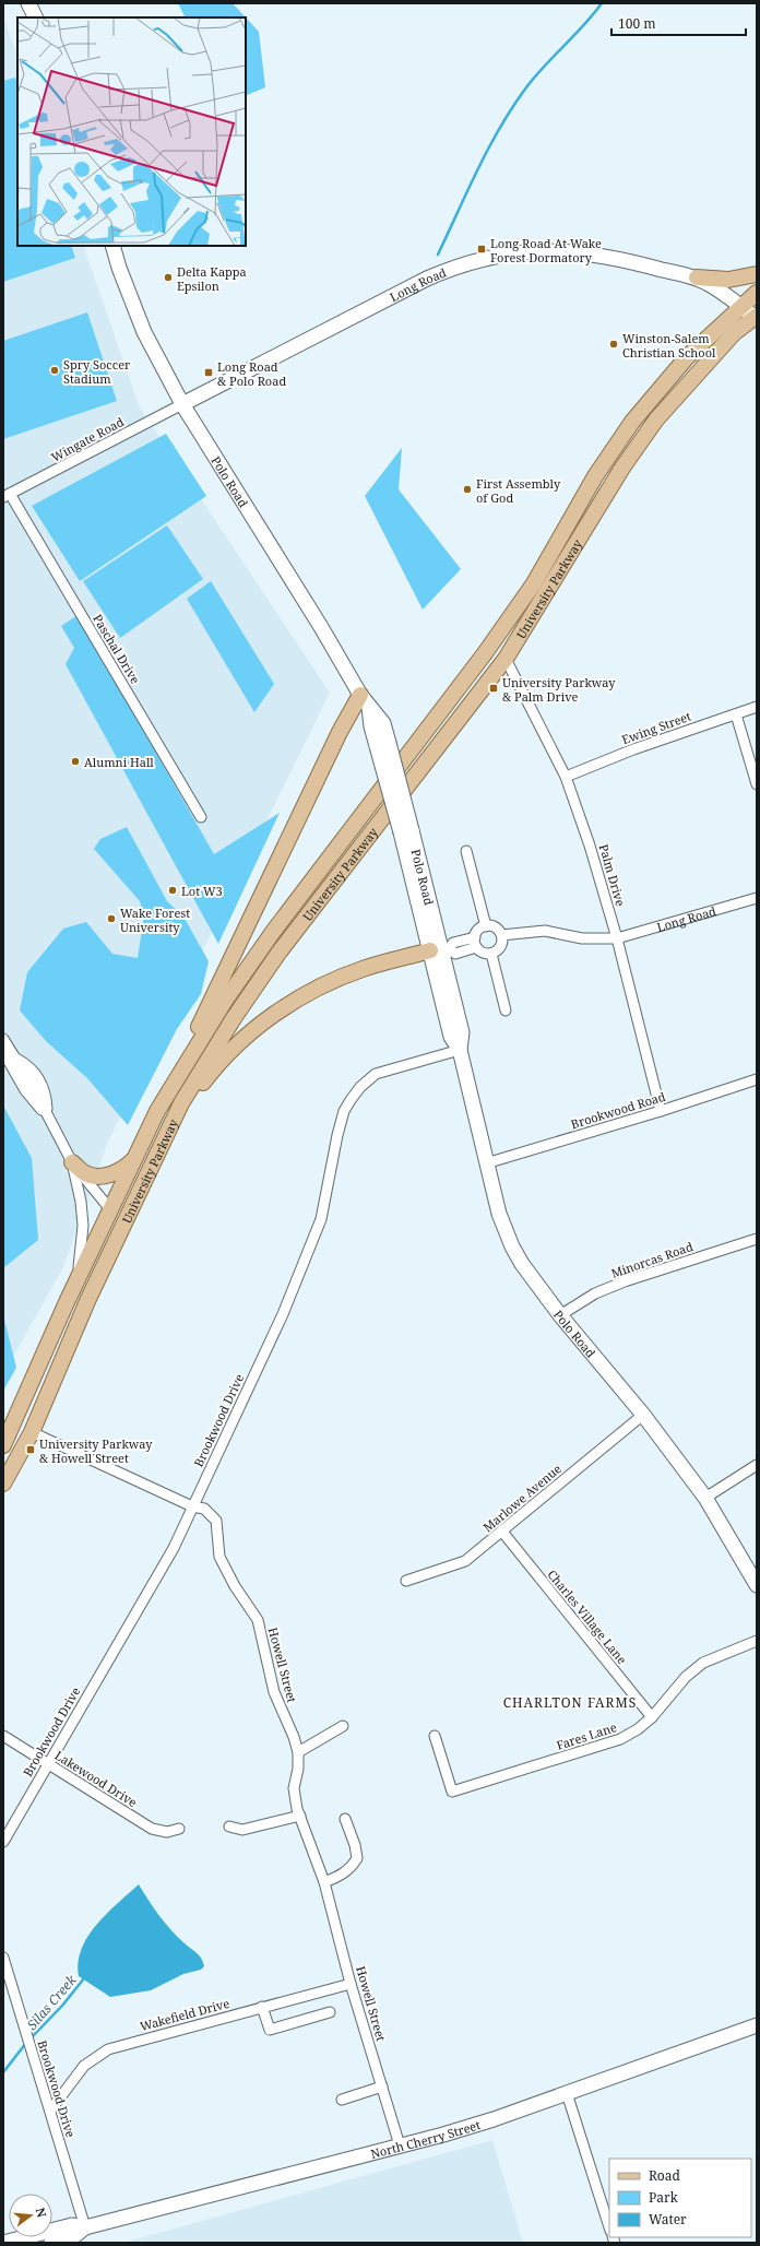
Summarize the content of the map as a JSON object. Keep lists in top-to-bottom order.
{
  "streets": {
    "main road": [
      "Long Road",
      "Polo Road",
      "University Parkway",
      "North Cherry Street"
    ],
    "street": [
      "Wingate Road",
      "Paschal Drive",
      "Ewing Street",
      "Palm Drive",
      "Brookwood Road",
      "Minorcas Road",
      "Brookwood Drive",
      "Marlowe Avenue",
      "Charles Village Lane",
      "Howell Street",
      "Fares Lane",
      "Lakewood Drive",
      "Wakefield Drive"
    ]
  },
  "crossings": [
    ["Long Road", "Wingate Road"],
    ["Long Road", "Polo Road"],
    ["Long Road", "University Parkway"],
    ["Long Road", "Palm Drive"],
    ["Wingate Road", "Polo Road"],
    ["Wingate Road", "Paschal Drive"],
    ["Polo Road", "Brookwood Road"],
    ["Polo Road", "Minorcas Road"],
    ["Polo Road", "Brookwood Drive"],
    ["Polo Road", "Marlowe Avenue"],
    ["University Parkway", "Palm Drive"],
    ["University Parkway", "Howell Street"],
    ["Ewing Street", "Palm Drive"],
    ["Palm Drive", "Brookwood Road"],
    ["Brookwood Drive", "Howell Street"],
    ["Brookwood Drive", "Lakewood Drive"],
    ["Brookwood Drive", "Wakefield Drive"],
    ["Brookwood Drive", "North Cherry Street"],
    ["Marlowe Avenue", "Charles Village Lane"],
    ["Charles Village Lane", "Fares Lane"],
    ["Howell Street", "Wakefield Drive"],
    ["Howell Street", "North Cherry Street"]
  ],
  "districts": ["CHARLTON FARMS"],
  "water": ["Silas Creek"],
  "places": {
    "transit": [
      "Long Road At Wake Forest Dormatory",
      "Long Road & Polo Road",
      "University Parkway & Palm Drive",
      "University Parkway & Howell Street"
    ],
    "other": [
      "Delta Kappa Epsilon",
      "Winston-Salem Christian School",
      "Spry Soccer Stadium",
      "First Assembly of God",
      "Alumni Hall",
      "Lot W3",
      "Wake Forest University"
    ]
  },
  "legend": ["Road", "Park", "Water"],
  "scale_bar": "100 m",
  "north": "right"
}
